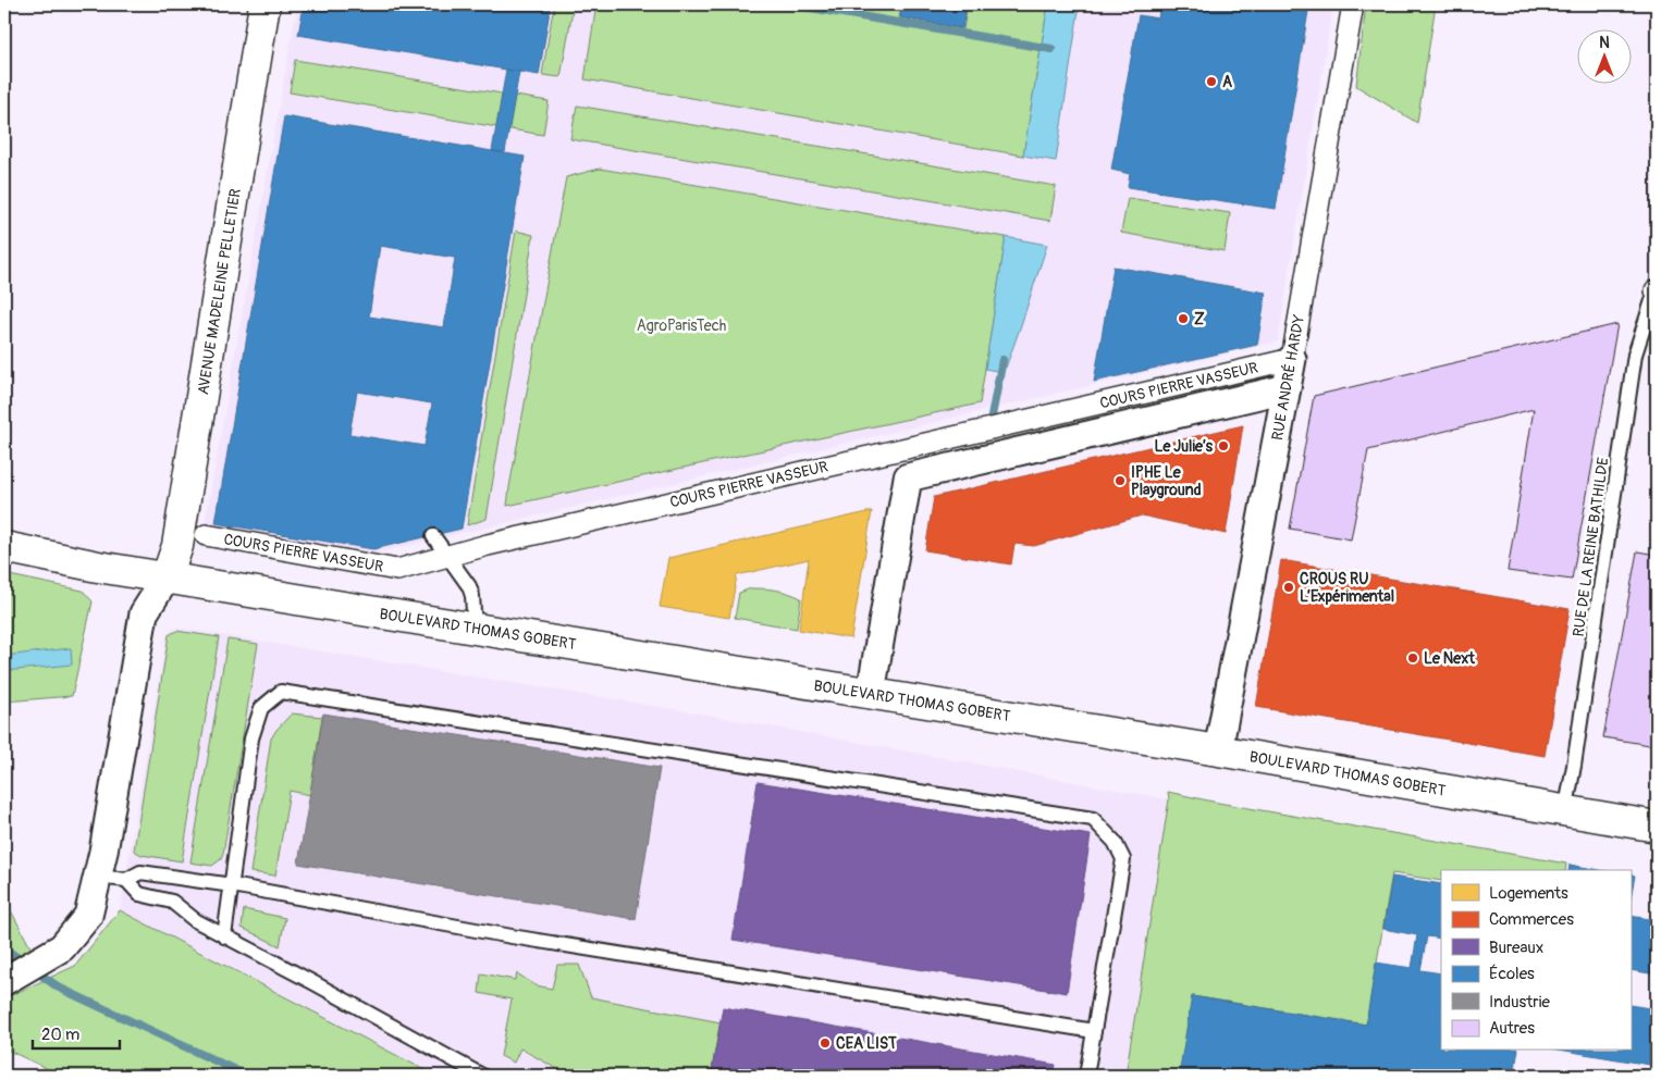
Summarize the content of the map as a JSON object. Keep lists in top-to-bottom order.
{
  "streets": {
    "main road": ["AVENUE MADELEINE PELLETIER", "BOULEVARD THOMAS GOBERT"],
    "street": ["RUE ANDRÉ HARDY", "COURS PIERRE VASSEUR"],
    "lane": ["RUE DE LA REINE BATHILDE"]
  },
  "crossings": [
    ["AVENUE MADELEINE PELLETIER", "BOULEVARD THOMAS GOBERT"],
    ["RUE ANDRÉ HARDY", "COURS PIERRE VASSEUR"],
    ["RUE ANDRÉ HARDY", "BOULEVARD THOMAS GOBERT"],
    ["RUE DE LA REINE BATHILDE", "BOULEVARD THOMAS GOBERT"]
  ],
  "parks": ["AgroParisTech"],
  "places": [
    "A",
    "Z",
    "Le Julie’s",
    "IPHE Le Playground",
    "CROUS RU L’Expérimental",
    "Le Next",
    "CEA LIST"
  ],
  "legend": [
    "Logements",
    "Commerces",
    "Bureaux",
    "Écoles",
    "Industrie",
    "Autres"
  ],
  "scale_bar": "20 m",
  "north": "top"
}
